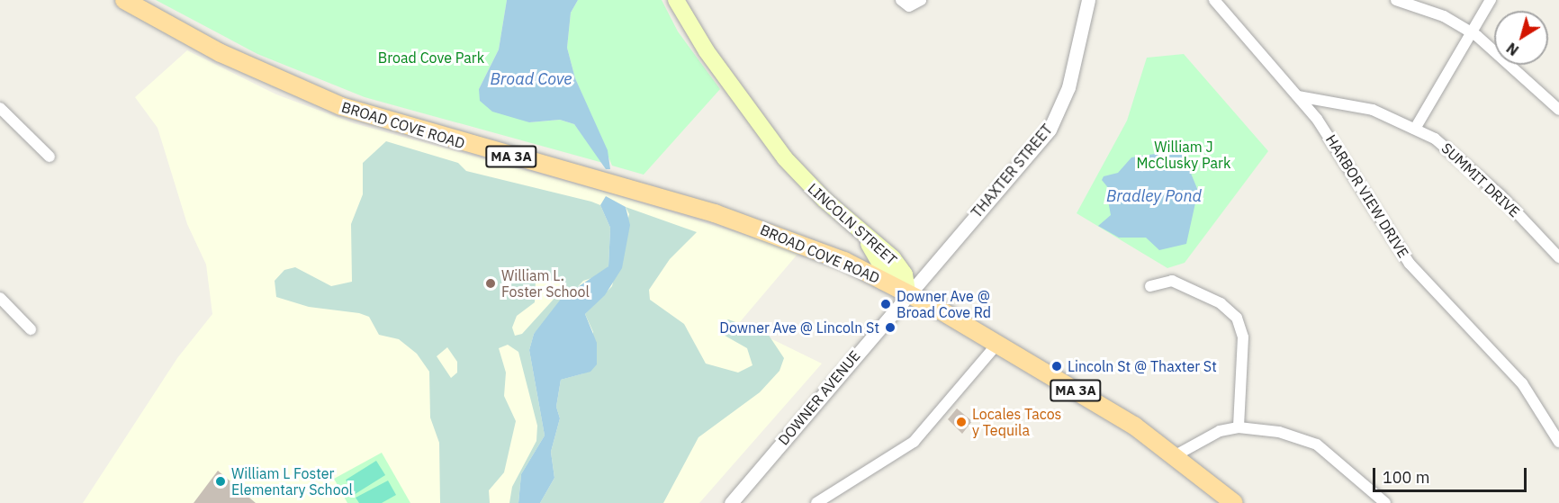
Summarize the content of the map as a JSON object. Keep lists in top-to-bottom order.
{
  "streets": {
    "main road": ["BROAD COVE ROAD", "MA 3A", "LINCOLN STREET"],
    "street": [
      "THAXTER STREET",
      "SUMMIT DRIVE",
      "HARBOR VIEW DRIVE",
      "DOWNER AVENUE"
    ]
  },
  "crossings": [
    ["BROAD COVE ROAD", "MA 3A"],
    ["BROAD COVE ROAD", "THAXTER STREET"],
    ["BROAD COVE ROAD", "LINCOLN STREET"],
    ["BROAD COVE ROAD", "DOWNER AVENUE"],
    ["MA 3A", "THAXTER STREET"],
    ["MA 3A", "LINCOLN STREET"],
    ["MA 3A", "DOWNER AVENUE"],
    ["THAXTER STREET", "LINCOLN STREET"],
    ["THAXTER STREET", "DOWNER AVENUE"],
    ["SUMMIT DRIVE", "HARBOR VIEW DRIVE"],
    ["LINCOLN STREET", "DOWNER AVENUE"]
  ],
  "water": ["Broad Cove", "Bradley Pond"],
  "parks": ["Broad Cove Park", "William J McClusky Park"],
  "places": [
    "William L. Foster School",
    "Downer Ave @ Broad Cove Rd",
    "Downer Ave @ Lincoln St",
    "Lincoln St @ Thaxter St",
    "Locales Tacos y Tequila",
    "William L Foster Elementary School"
  ],
  "scale_bar": "100 m",
  "north": "bottom left"
}
